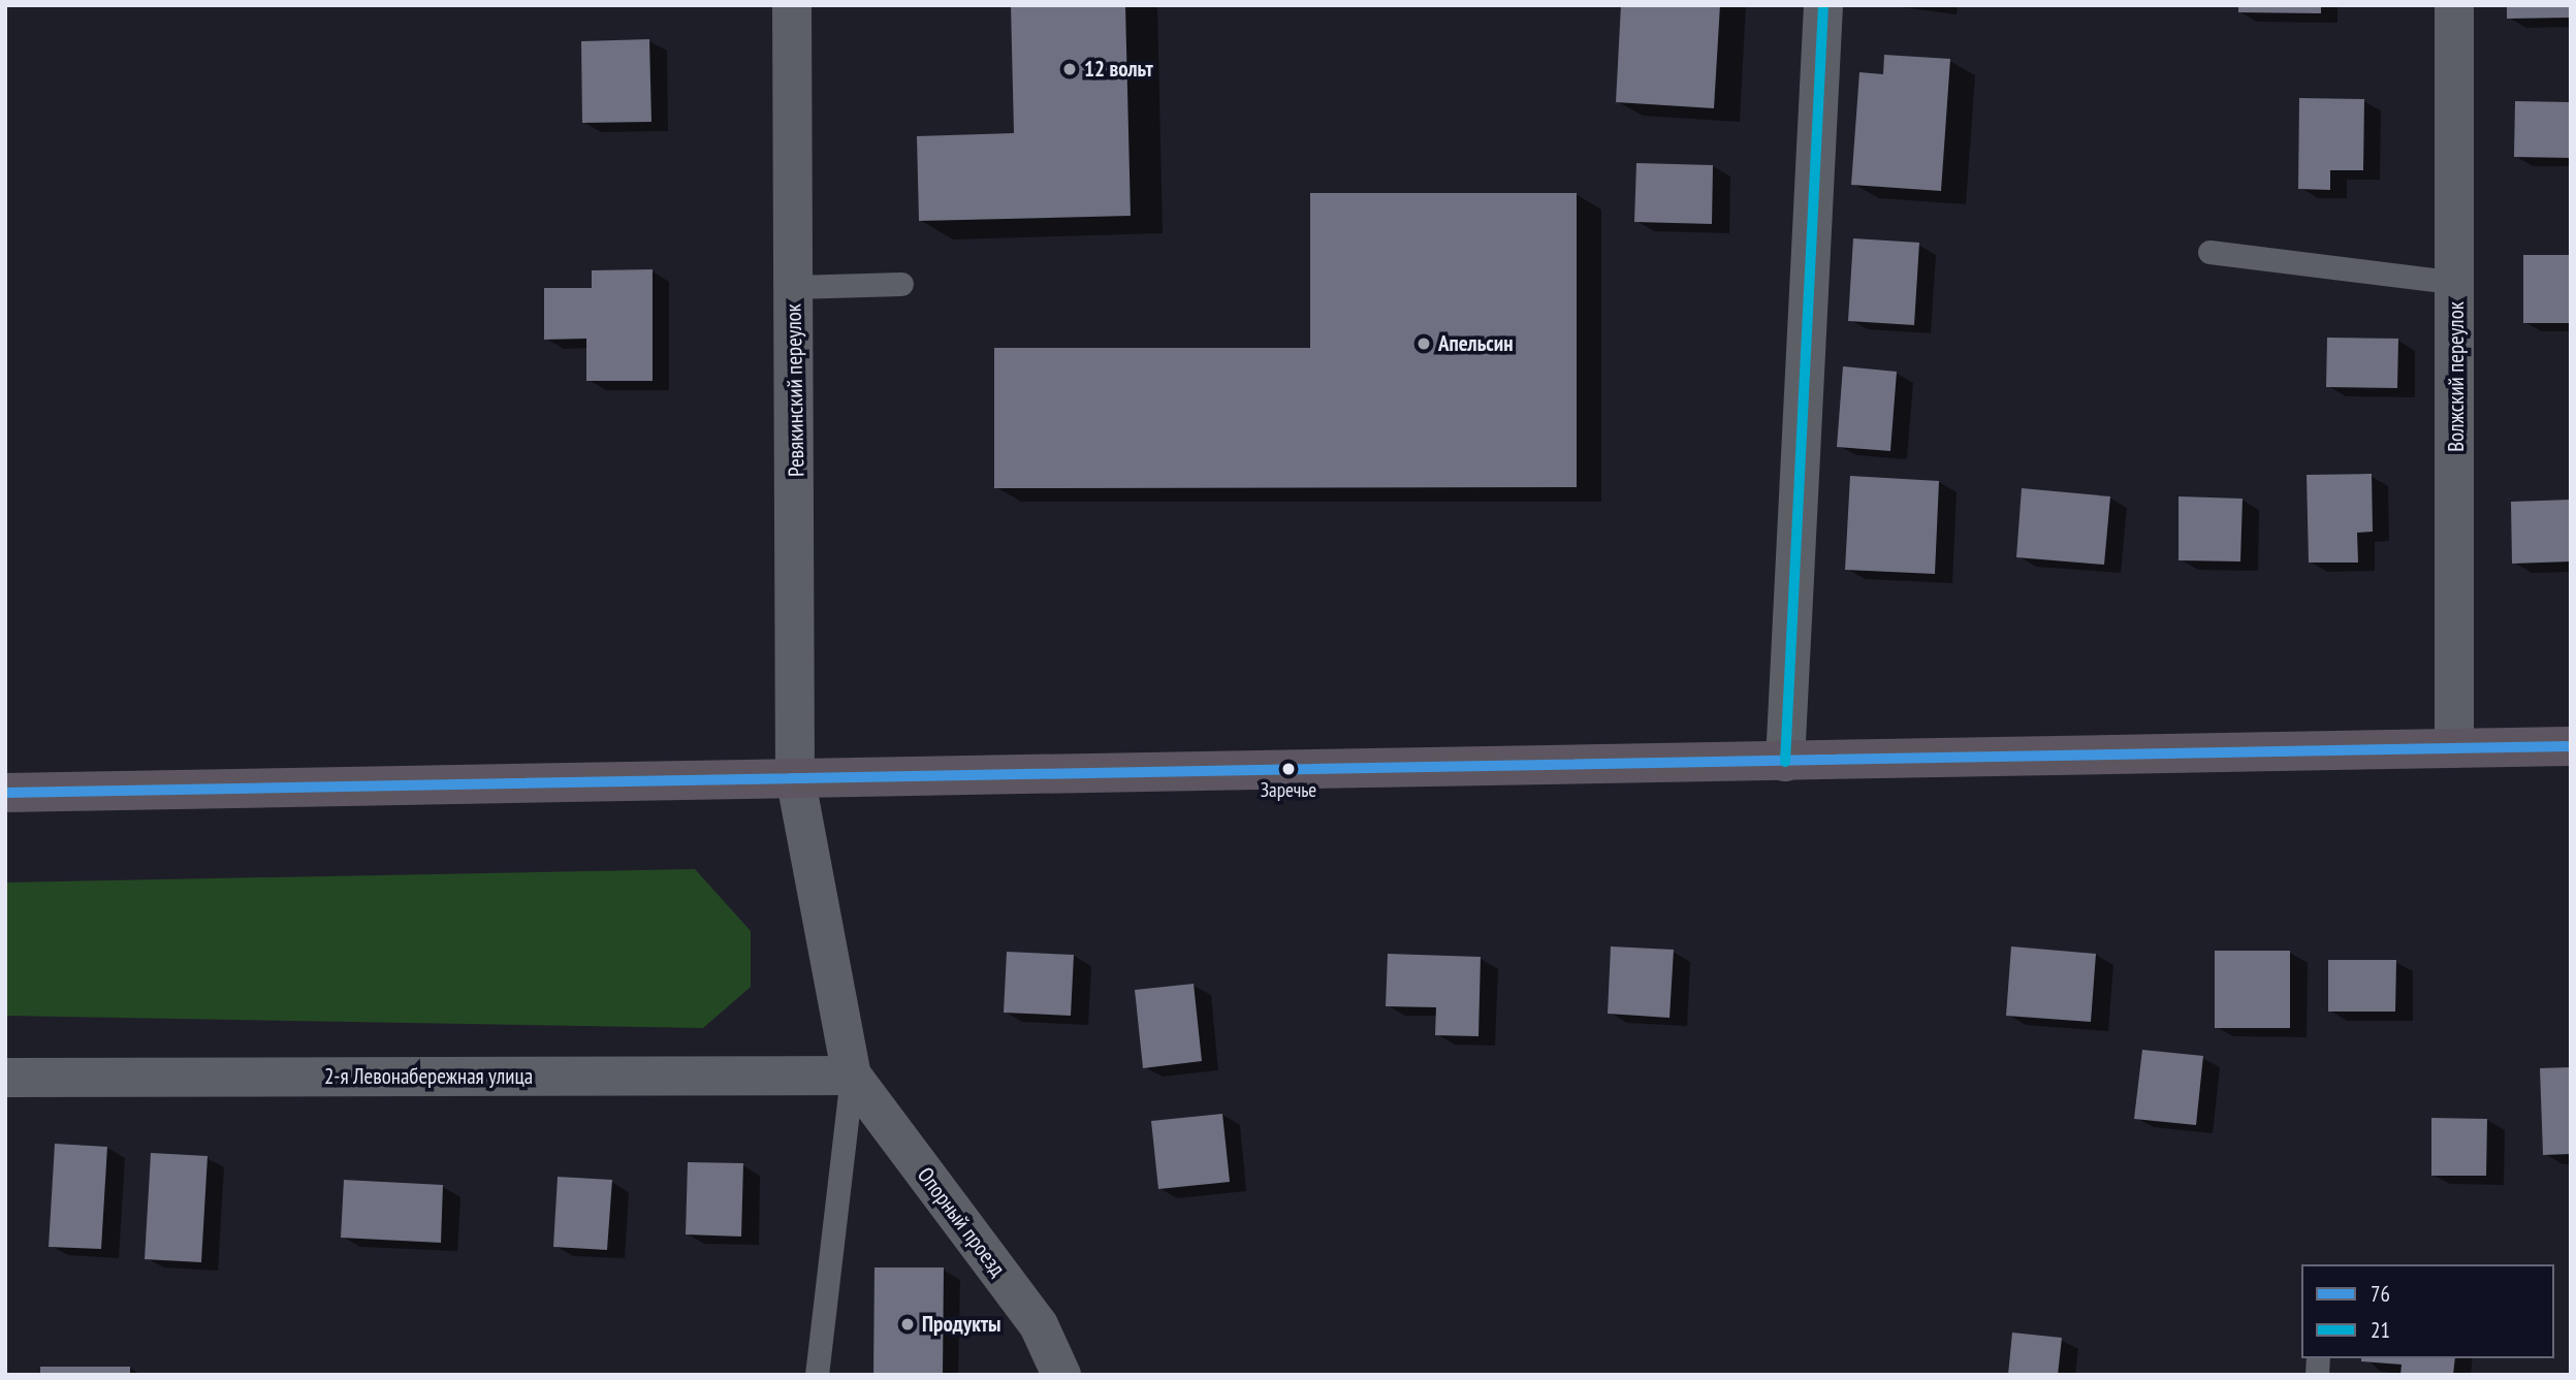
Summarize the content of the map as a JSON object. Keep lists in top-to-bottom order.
{
  "streets": {
    "street": [
      "Волжский переулок",
      "Ревякинский переулок",
      "2-я Левонабережная улица",
      "Опорный проезд"
    ]
  },
  "crossings": [
    ["Ревякинский переулок", "2-я Левонабережная улица"],
    ["Ревякинский переулок", "Опорный проезд"],
    ["2-я Левонабережная улица", "Опорный проезд"]
  ],
  "places": [
    "12 вольт",
    "Апельсин",
    "Заречье",
    "Продукты"
  ],
  "lines": ["transit line 21", "transit line 76"],
  "legend": ["76", "21"]
}
